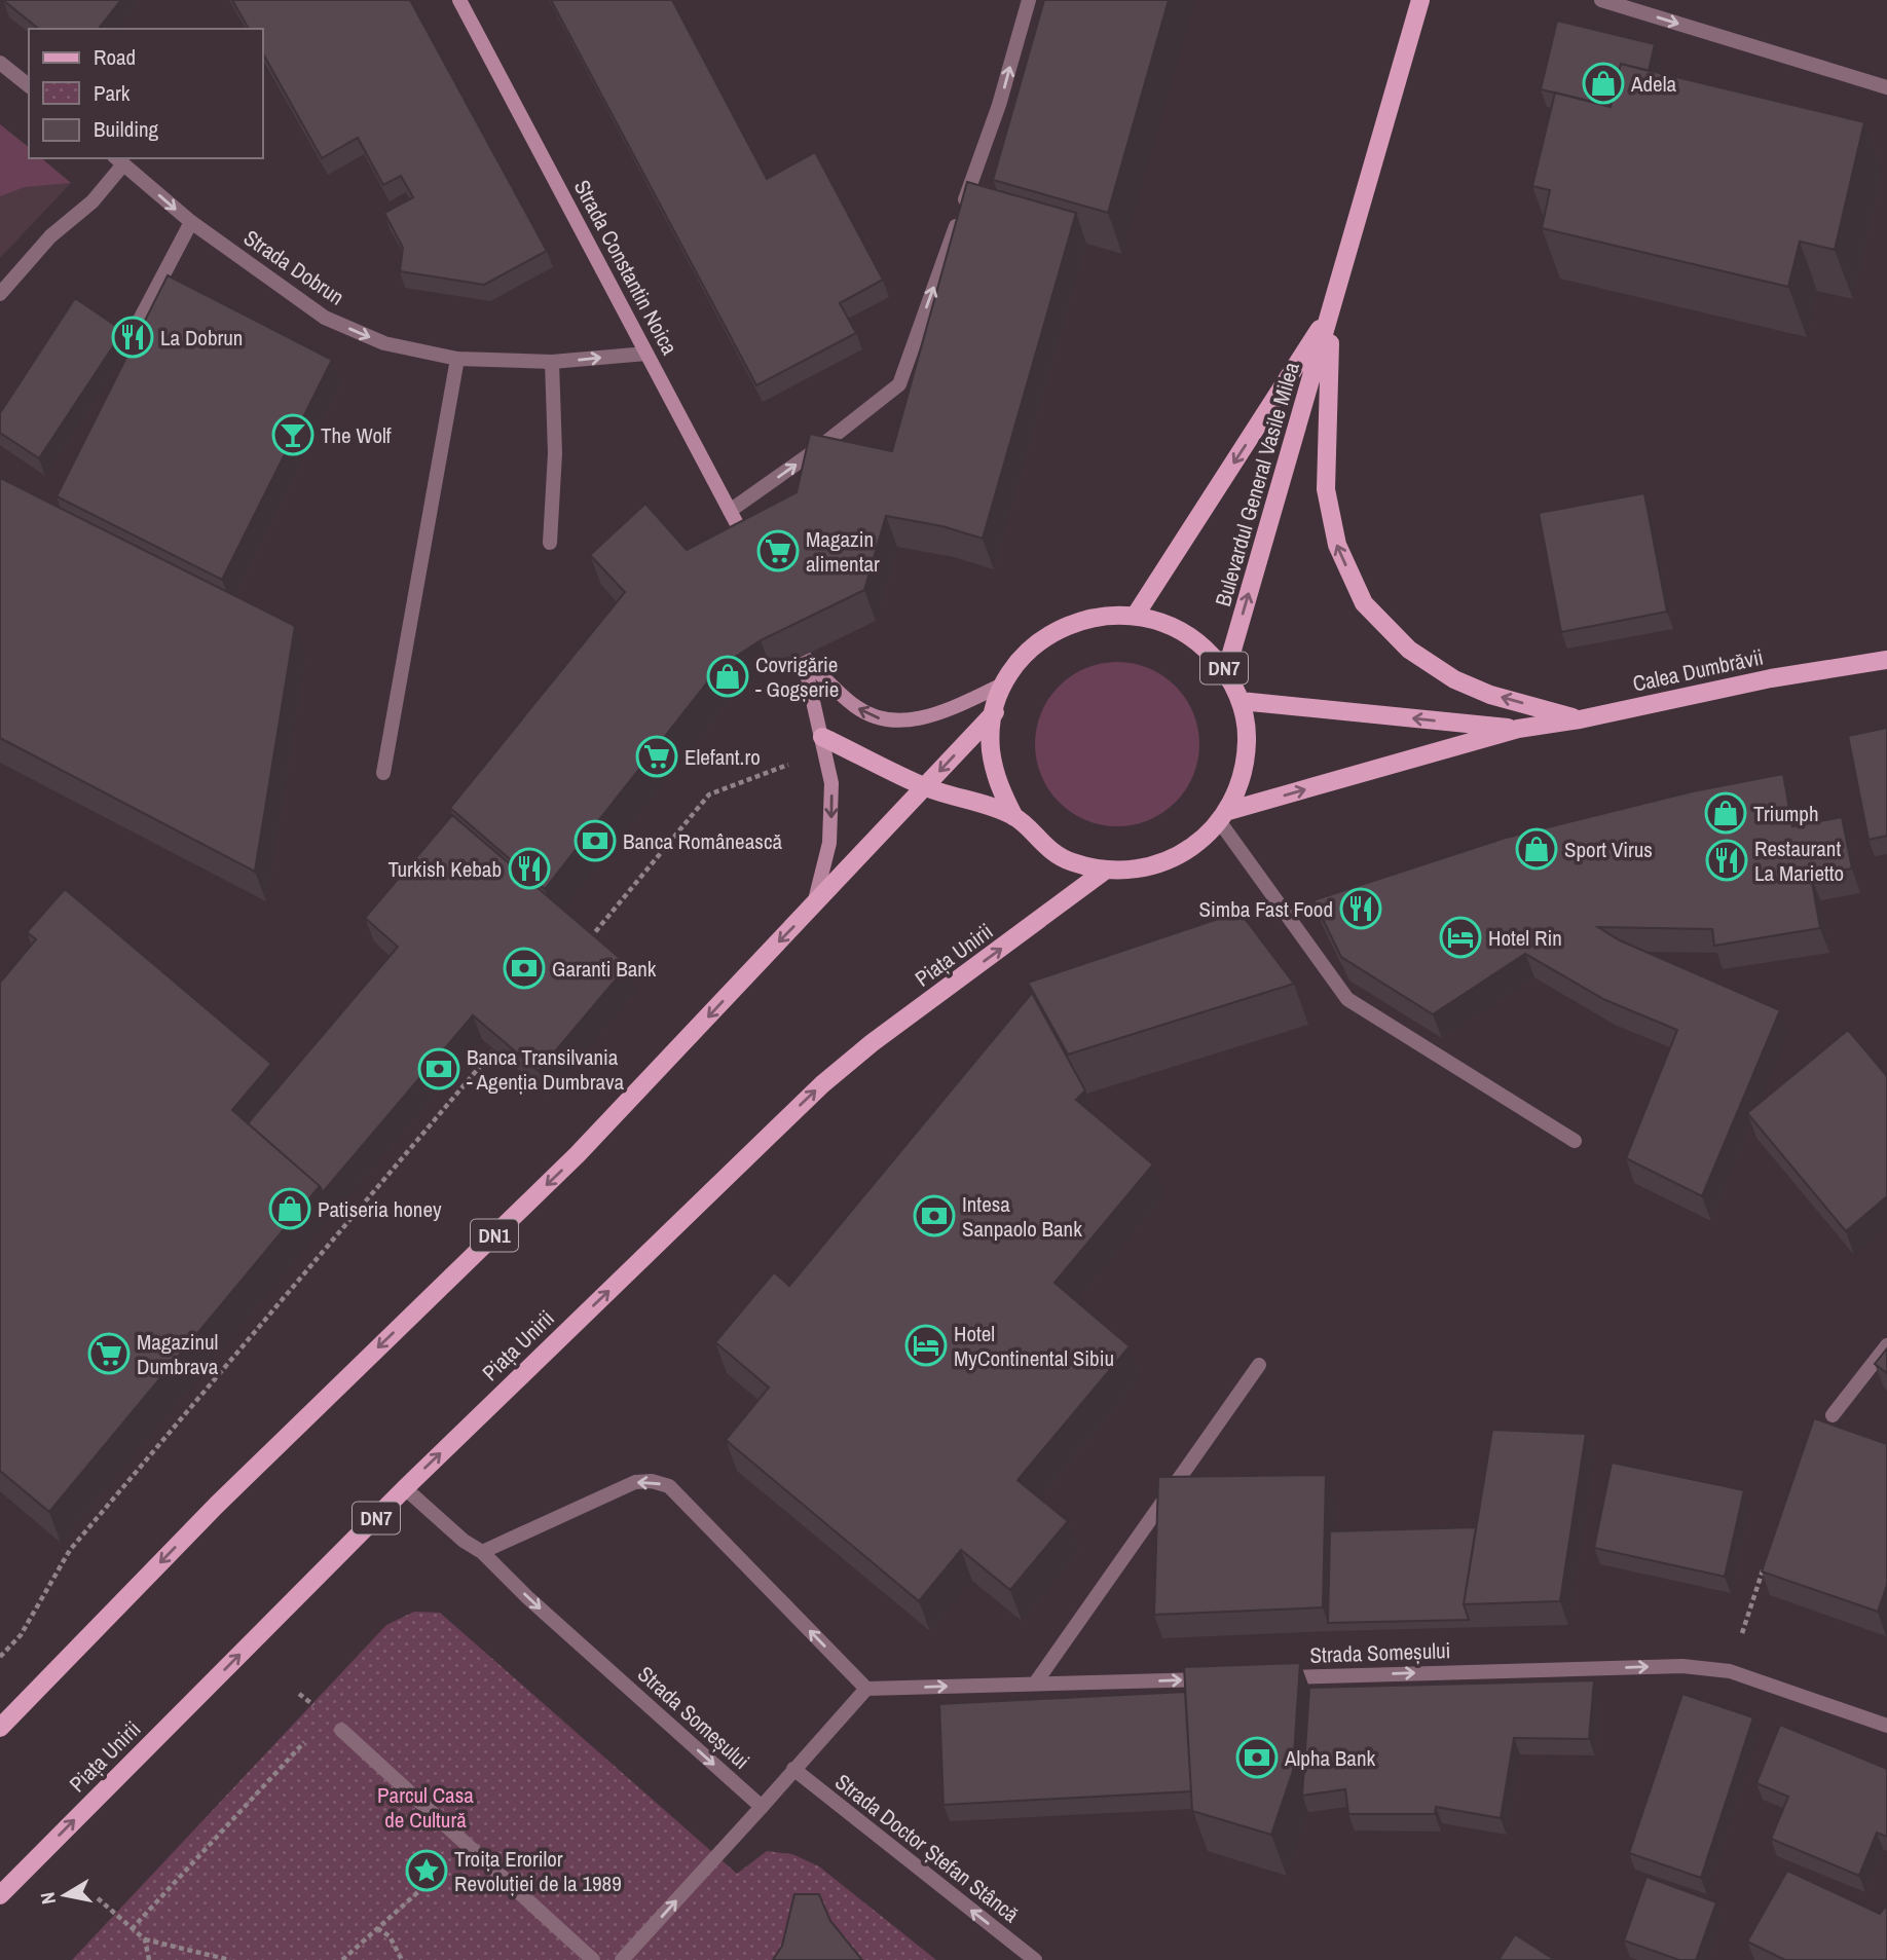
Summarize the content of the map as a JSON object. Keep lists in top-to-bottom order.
{
  "streets": {
    "main road": [
      "Strada Constantin Noica",
      "Bulevardul General Vasile Milea",
      "DN7",
      "Calea Dumbrăvii",
      "Piața Unirii",
      "DN1"
    ],
    "street": ["Strada Dobrun", "Strada Someșului", "Strada Doctor Ștefan Stâncă"]
  },
  "crossings": [
    ["Strada Dobrun", "Strada Constantin Noica"],
    ["Bulevardul General Vasile Milea", "DN7"],
    ["Bulevardul General Vasile Milea", "Calea Dumbrăvii"],
    ["Bulevardul General Vasile Milea", "Piața Unirii"],
    ["Bulevardul General Vasile Milea", "DN1"],
    ["DN7", "Calea Dumbrăvii"],
    ["DN7", "Piața Unirii"],
    ["DN7", "DN1"],
    ["Calea Dumbrăvii", "Piața Unirii"],
    ["Calea Dumbrăvii", "DN1"],
    ["Piața Unirii", "DN1"],
    ["Piața Unirii", "Strada Someșului"]
  ],
  "one_way": ["Strada Dobrun", "Strada Someșului", "Strada Doctor Ștefan Stâncă"],
  "parks": ["Parcul Casa de Cultură"],
  "places": {
    "shop": [
      "Adela",
      "Covrigărie - Gogșerie",
      "Triumph",
      "Sport Virus",
      "Patiseria honey"
    ],
    "restaurant": [
      "La Dobrun",
      "Restaurant La Marietto",
      "Turkish Kebab",
      "Simba Fast Food"
    ],
    "bar": ["The Wolf"],
    "supermarket": ["Magazin alimentar", "Elefant.ro", "Magazinul Dumbrava"],
    "bank": [
      "Banca Românească",
      "Garanti Bank",
      "Banca Transilvania - Agenția Dumbrava",
      "Intesa Sanpaolo Bank",
      "Alpha Bank"
    ],
    "hotel": ["Hotel Rin", "Hotel MyContinental Sibiu"],
    "place": ["Troița Erorilor Revoluției de la 1989"]
  },
  "legend": ["Road", "Park", "Building"],
  "north": "left"
}
